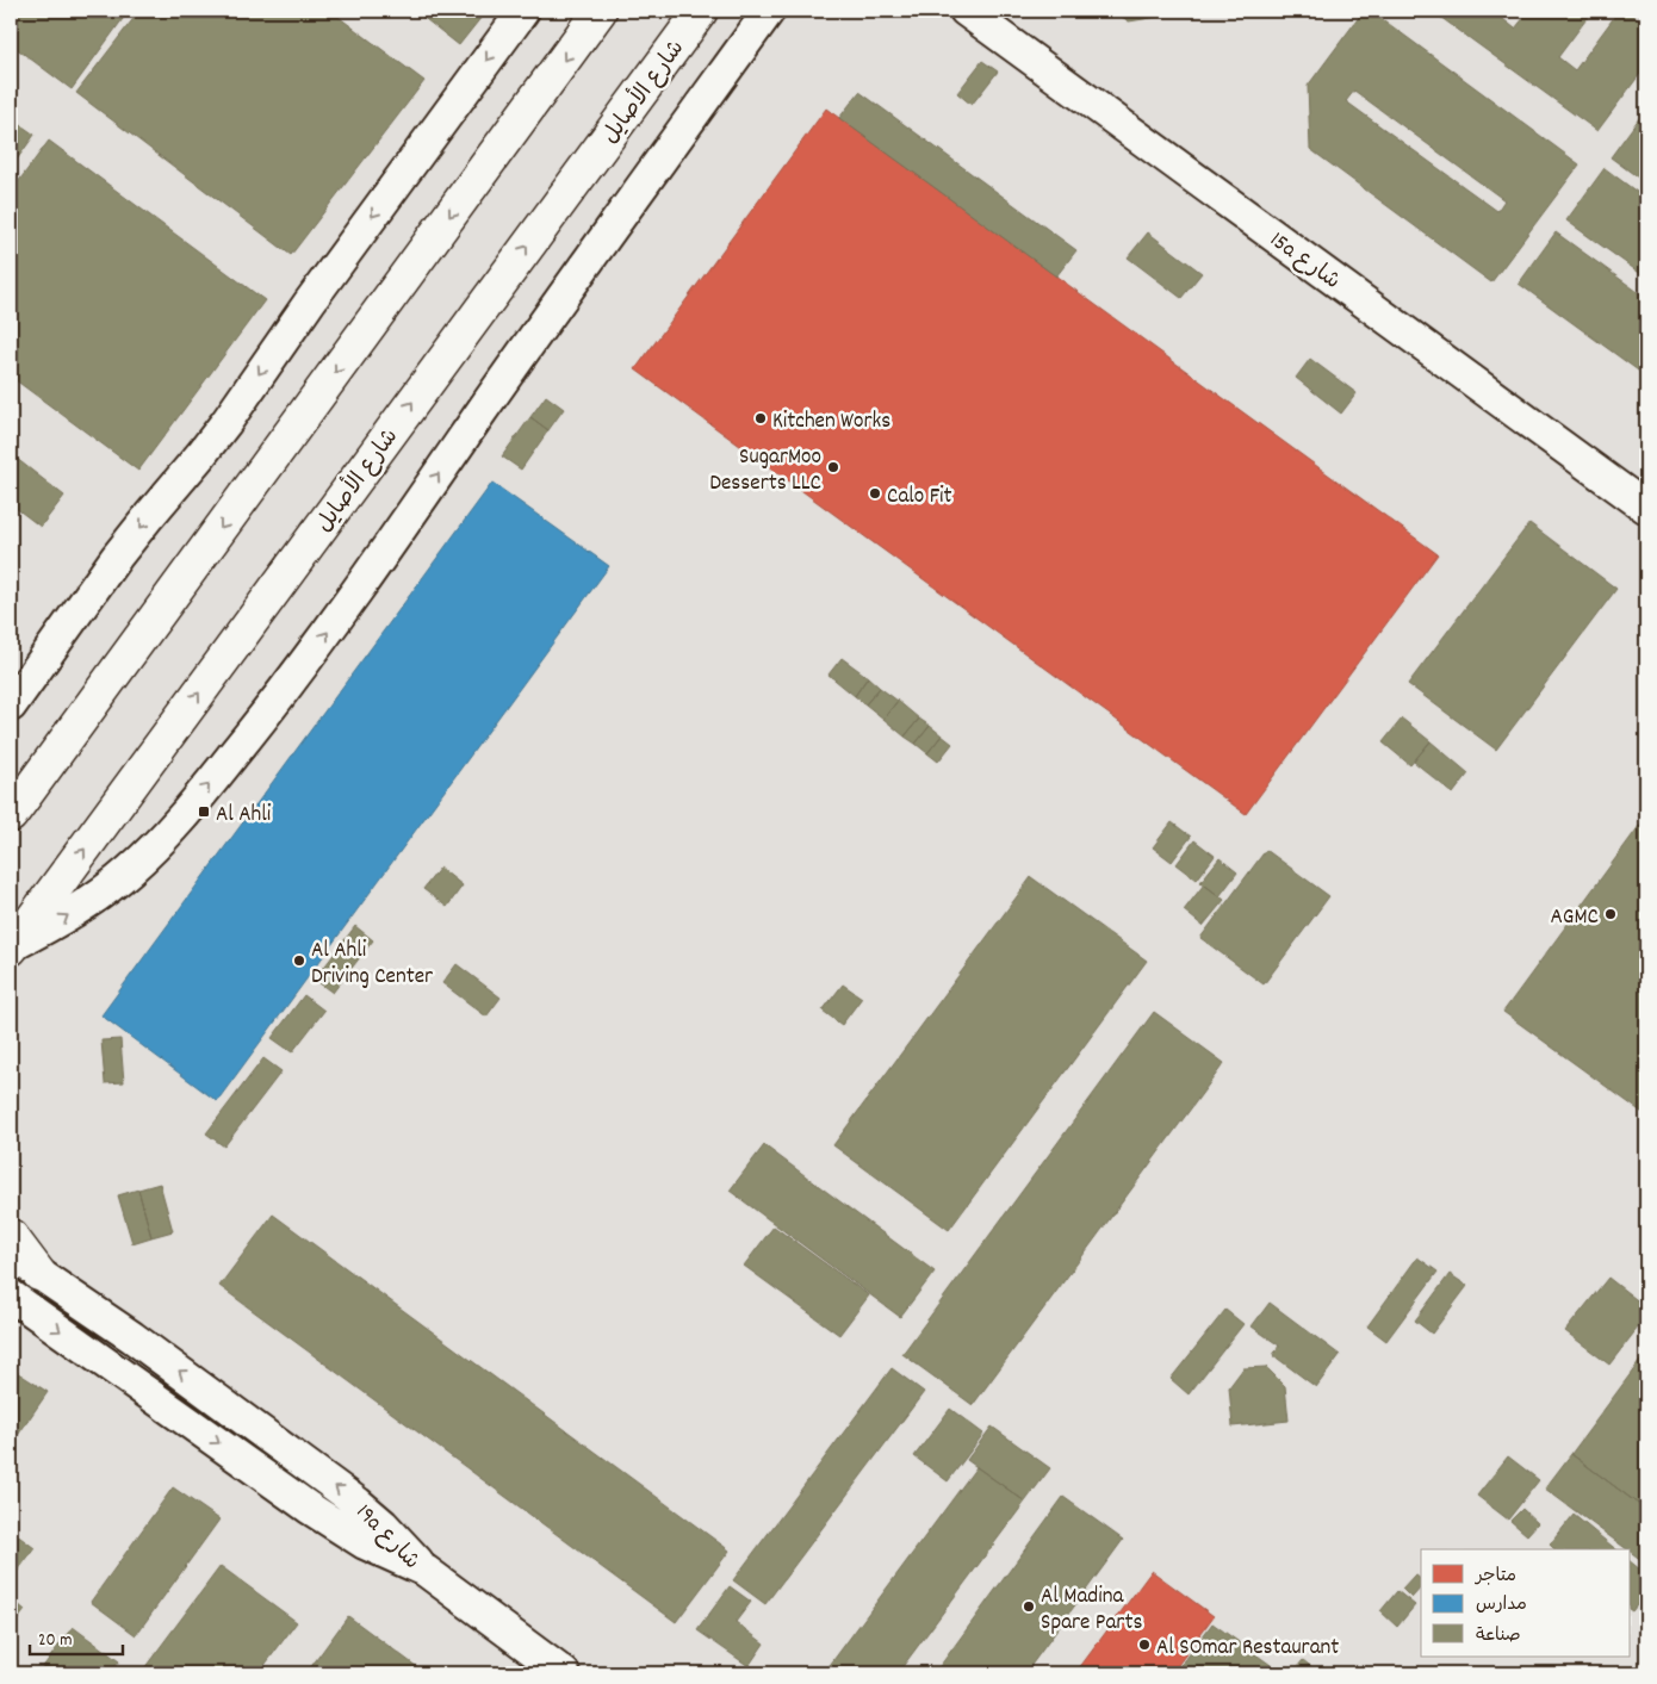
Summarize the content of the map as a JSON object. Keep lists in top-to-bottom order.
{
  "streets": {
    "main road": ["شارع الأصايل"],
    "street": ["15a شارع", "19a شارع"]
  },
  "places": {
    "other": [
      "Kitchen Works",
      "SugarMoo Desserts LLC",
      "Calo Fit",
      "AGMC",
      "Al Ahli Driving Center",
      "Al Madina Spare Parts",
      "Al SOmar Restaurant"
    ],
    "transit": ["Al Ahli"]
  },
  "legend": ["متاجر", "مدارس", "صناعة"],
  "scale_bar": "20 m"
}
